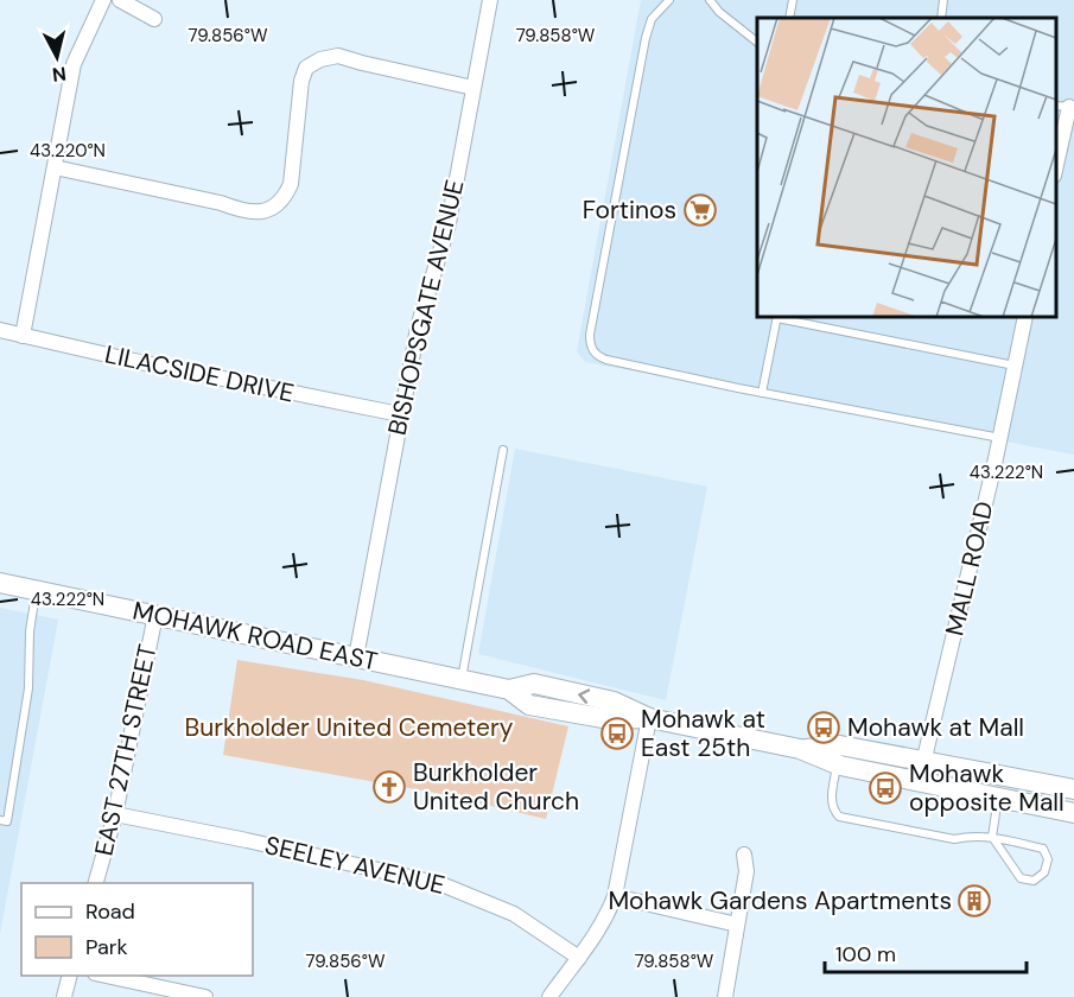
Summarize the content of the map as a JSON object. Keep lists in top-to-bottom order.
{
  "streets": {
    "main road": ["MOHAWK ROAD EAST"],
    "street": [
      "BISHOPSGATE AVENUE",
      "LILACSIDE DRIVE",
      "MALL ROAD",
      "EAST 27TH STREET",
      "SEELEY AVENUE"
    ]
  },
  "crossings": [
    ["BISHOPSGATE AVENUE", "LILACSIDE DRIVE"],
    ["BISHOPSGATE AVENUE", "MOHAWK ROAD EAST"],
    ["MALL ROAD", "MOHAWK ROAD EAST"],
    ["MOHAWK ROAD EAST", "EAST 27TH STREET"],
    ["EAST 27TH STREET", "SEELEY AVENUE"]
  ],
  "parks": ["Burkholder United Cemetery"],
  "places": {
    "supermarket": ["Fortinos"],
    "bus stop": ["Mohawk at Mall", "Mohawk at East 25th", "Mohawk opposite Mall"],
    "church": ["Burkholder United Church"],
    "building": ["Mohawk Gardens Apartments"]
  },
  "legend": ["Road", "Park"],
  "scale_bar": "100 m",
  "north": "bottom",
  "coordinates": [
    "79.856°W",
    "79.858°W",
    "43.220°N",
    "43.222°N"
  ]
}
